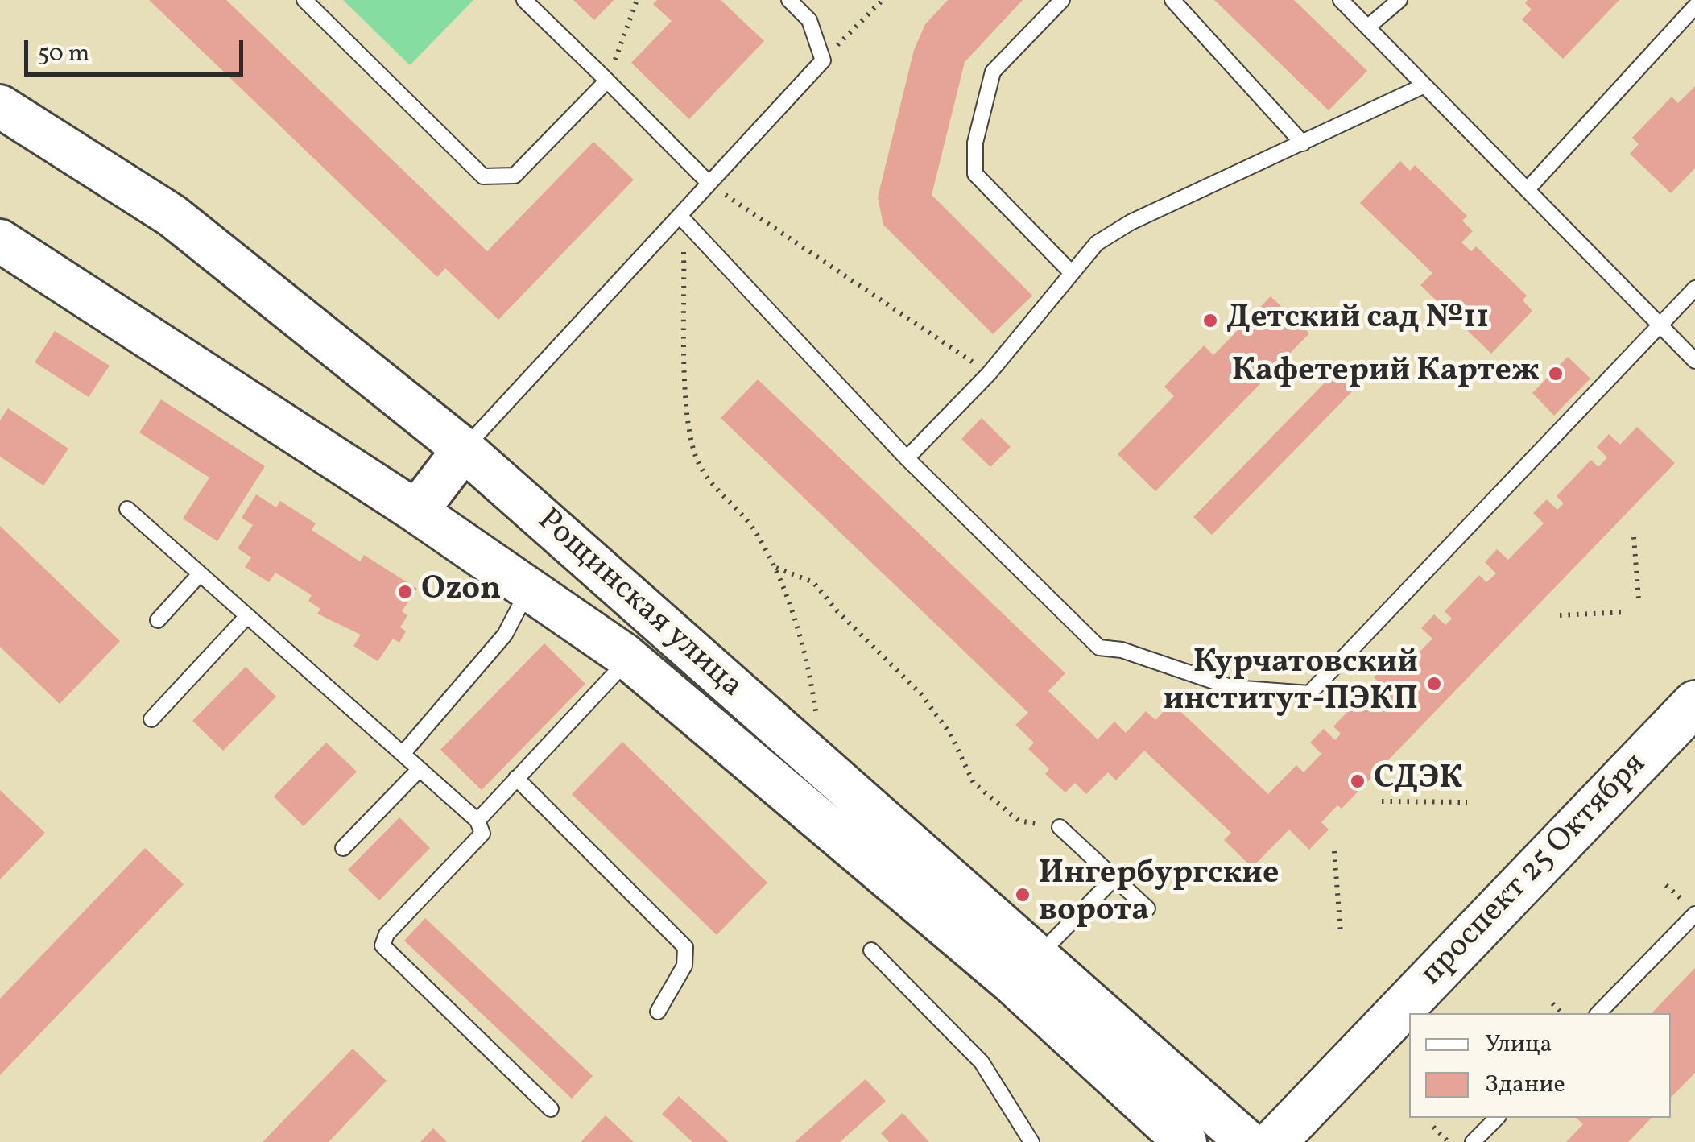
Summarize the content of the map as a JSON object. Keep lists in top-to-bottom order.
{
  "streets": {
    "main road": ["проспект 25 Октября"],
    "street": ["Рощинская улица"]
  },
  "places": [
    "Детский сад №11",
    "Кафетерий Картеж",
    "Ozon",
    "Курчатовский институт-ПЭКП",
    "СДЭК",
    "Ингербургские ворота"
  ],
  "legend": ["Улица", "Здание"],
  "scale_bar": "50 m"
}
